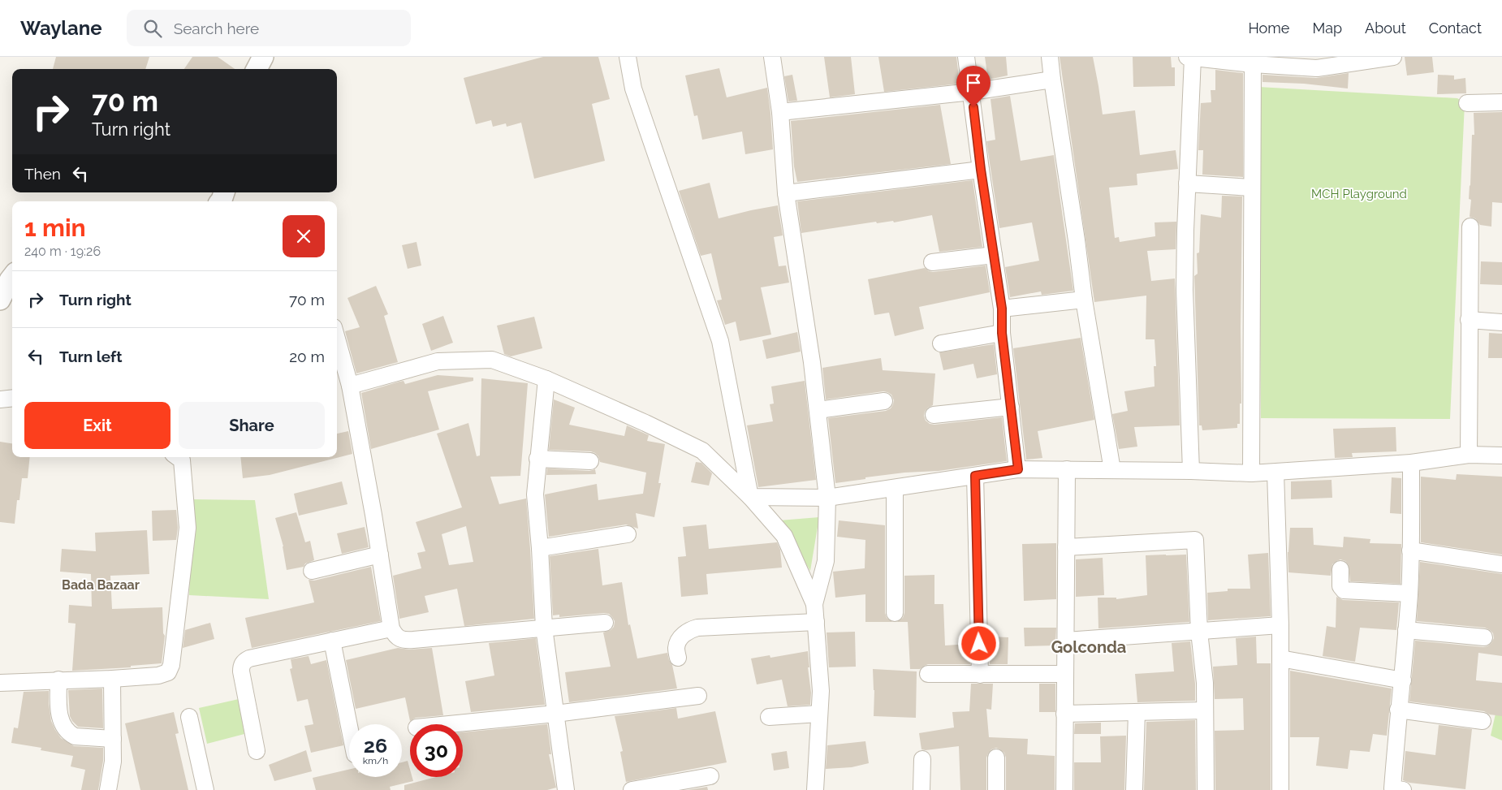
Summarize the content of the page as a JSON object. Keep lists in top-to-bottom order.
{
  "districts": ["Bada Bazaar", "Golconda"],
  "parks": ["MCH Playground"],
  "page": {
    "header": "Waylane",
    "search": "Search here",
    "nav": [
      "Home",
      "Map",
      "About",
      "Contact"
    ],
    "turn": ["70 m", "Turn right"],
    "then": "Then",
    "heading": ["1 min", "240 m · 19:26"],
    "list": [
      {
        "name": "Turn right",
        "value": "70 m"
      },
      {
        "name": "Turn left",
        "value": "20 m"
      }
    ],
    "buttons": ["Exit", "Share"],
    "speed": "26 km/h",
    "limit": "30"
  }
}
